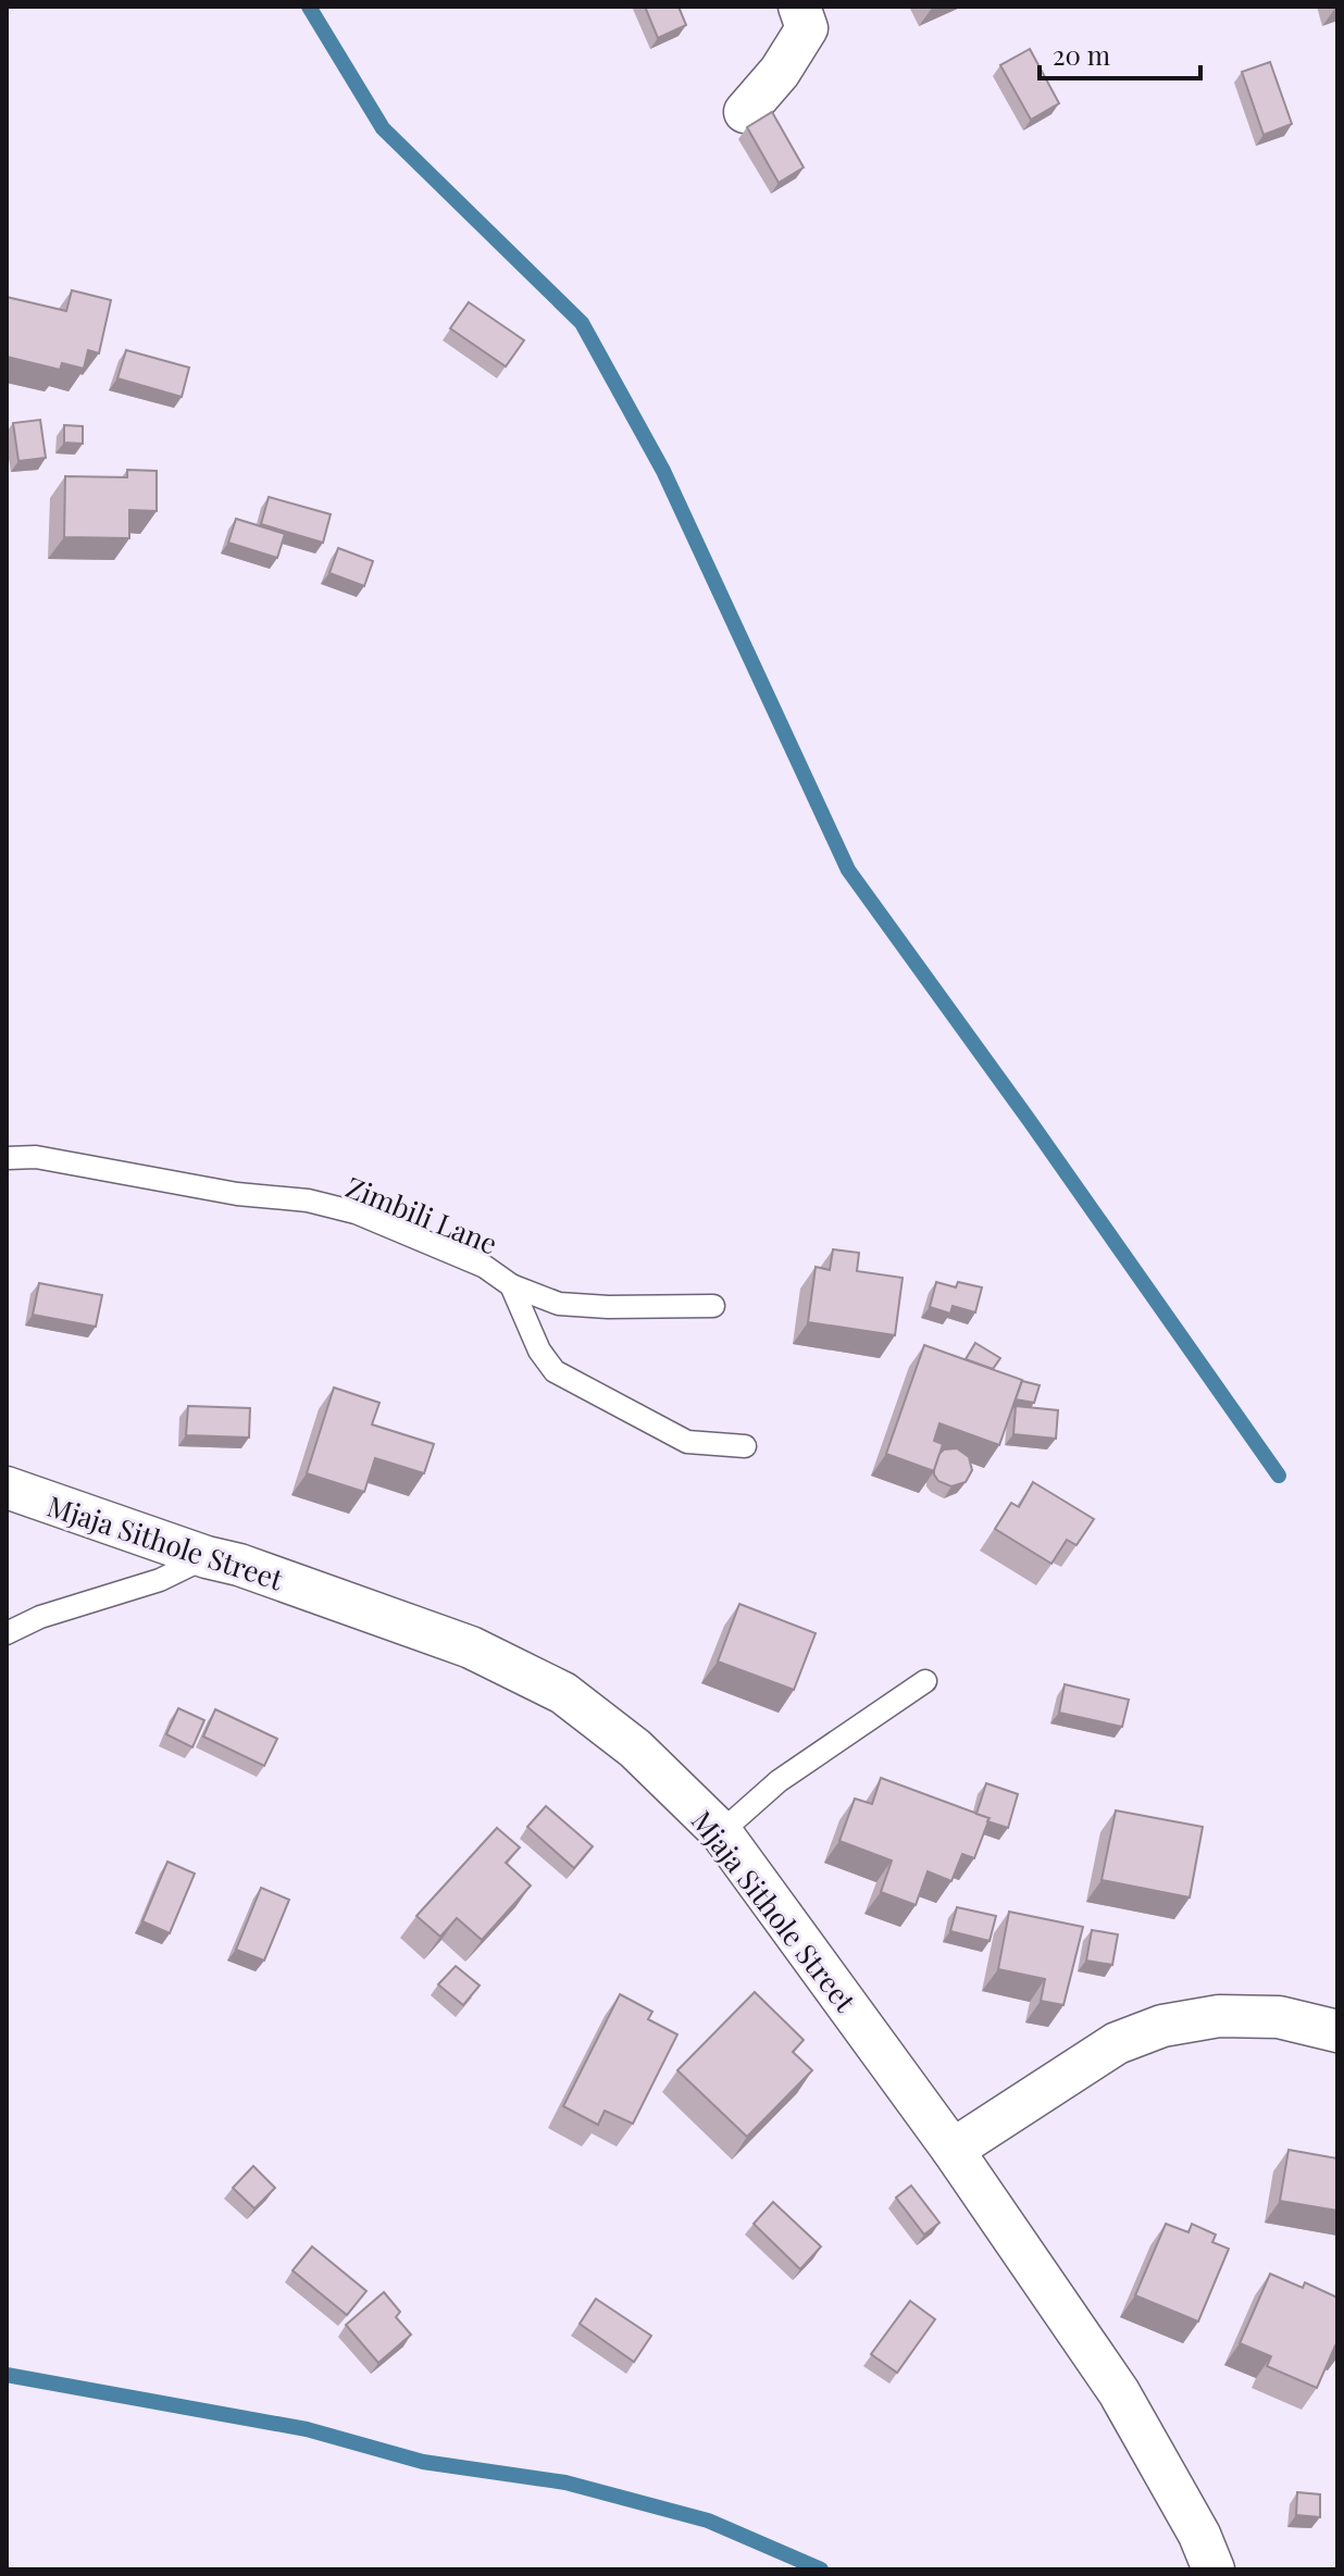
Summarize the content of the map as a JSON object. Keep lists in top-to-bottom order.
{
  "streets": {
    "street": ["Mjaja Sithole Street"],
    "lane": ["Zimbili Lane"]
  },
  "scale_bar": "20 m"
}
